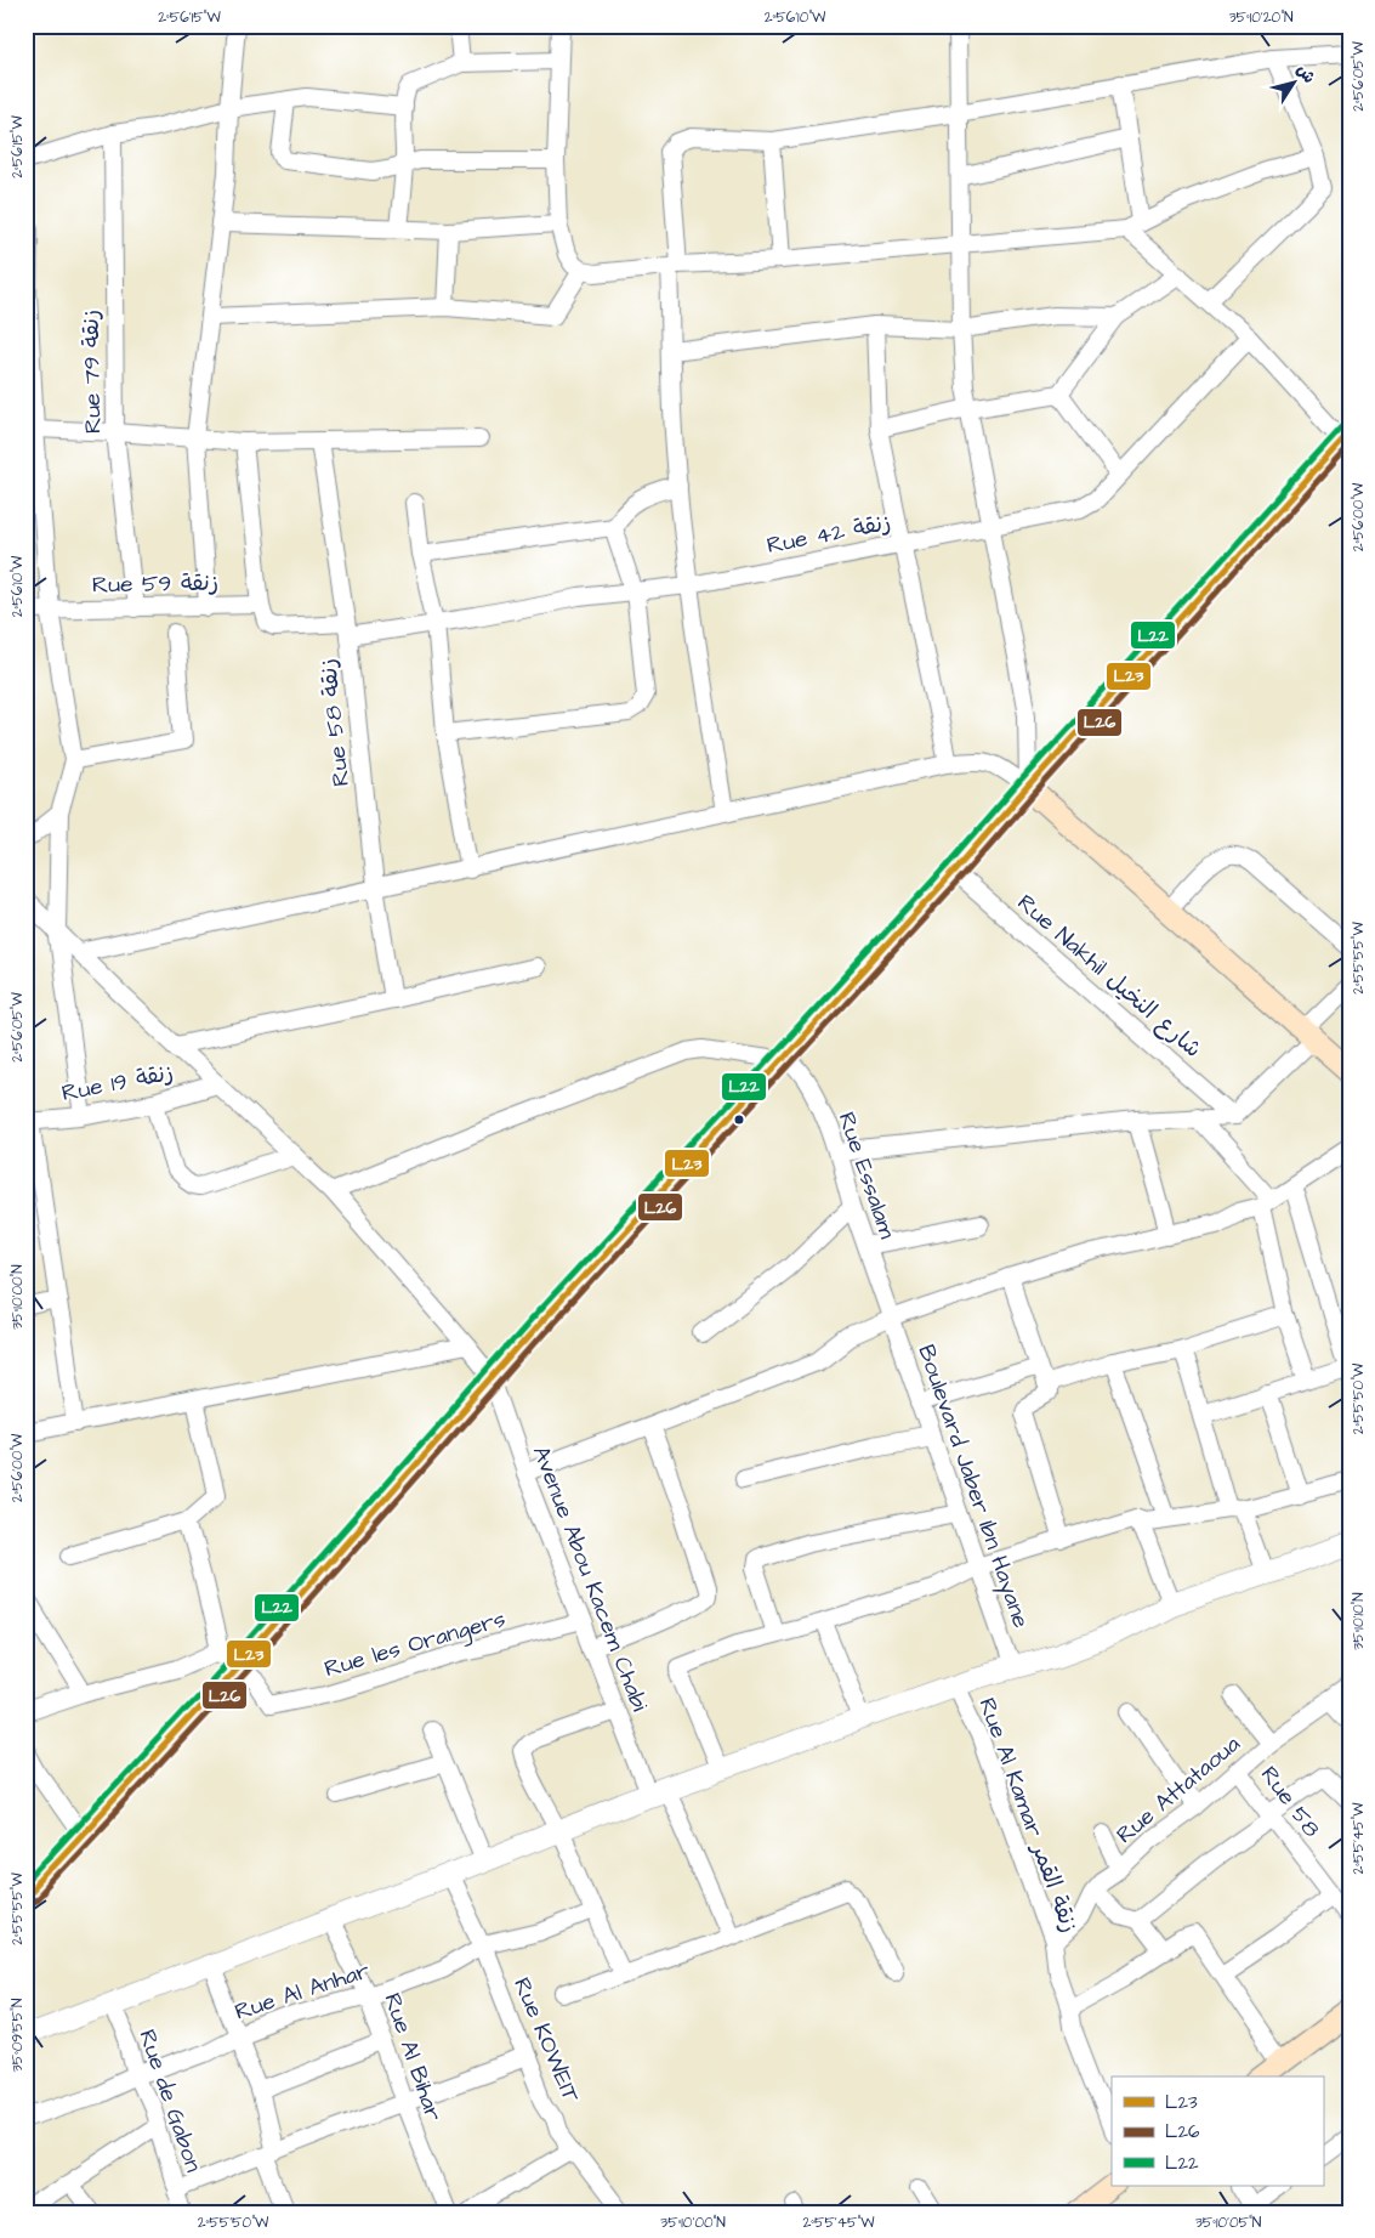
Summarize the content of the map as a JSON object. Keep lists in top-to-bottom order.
{
  "streets": {
    "street": [
      "Rue 79 زنقة",
      "Rue 42 زنقة",
      "Rue 59 زنقة",
      "Rue 58 زنقة",
      "Rue Nakhil شارع النخيل",
      "Rue 19 زنقة",
      "Rue Essalam",
      "Boulevard Jaber Ibn Hayane",
      "Avenue Abou Kacem Chabi",
      "Rue les Orangers",
      "Rue Attataoua",
      "Rue 58",
      "Rue Al Kamar زنقة القمر",
      "Rue Al Anhar",
      "Rue KOWEIT",
      "Rue Al Bihar",
      "Rue de Gabon"
    ]
  },
  "crossings": [
    ["Rue 79 زنقة", "Rue 59 زنقة"],
    ["Rue 42 زنقة", "Rue 59 زنقة"],
    ["Rue 42 زنقة", "Rue 58 زنقة"],
    ["Rue 19 زنقة", "Avenue Abou Kacem Chabi"],
    ["Rue Essalam", "Boulevard Jaber Ibn Hayane"],
    ["Avenue Abou Kacem Chabi", "Rue les Orangers"],
    ["Rue Attataoua", "Rue 58"],
    ["Rue Attataoua", "Rue Al Kamar زنقة القمر"],
    ["Rue Al Anhar", "Rue KOWEIT"],
    ["Rue Al Anhar", "Rue Al Bihar"],
    ["Rue Al Anhar", "Rue de Gabon"]
  ],
  "lines": ["transit line L22", "transit line L23", "transit line L26"],
  "legend": ["L23", "L26", "L22"],
  "north": "top right",
  "coordinates": [
    "2°56'15\"W",
    "2°56'10\"W",
    "35°10'20\"N",
    "2°56'05\"W",
    "2°56'00\"W",
    "2°55'55\"W",
    "35°10'00\"N",
    "2°55'50\"W",
    "35°10'10\"N",
    "2°55'45\"W",
    "35°09'55\"N",
    "35°10'05\"N"
  ]
}
